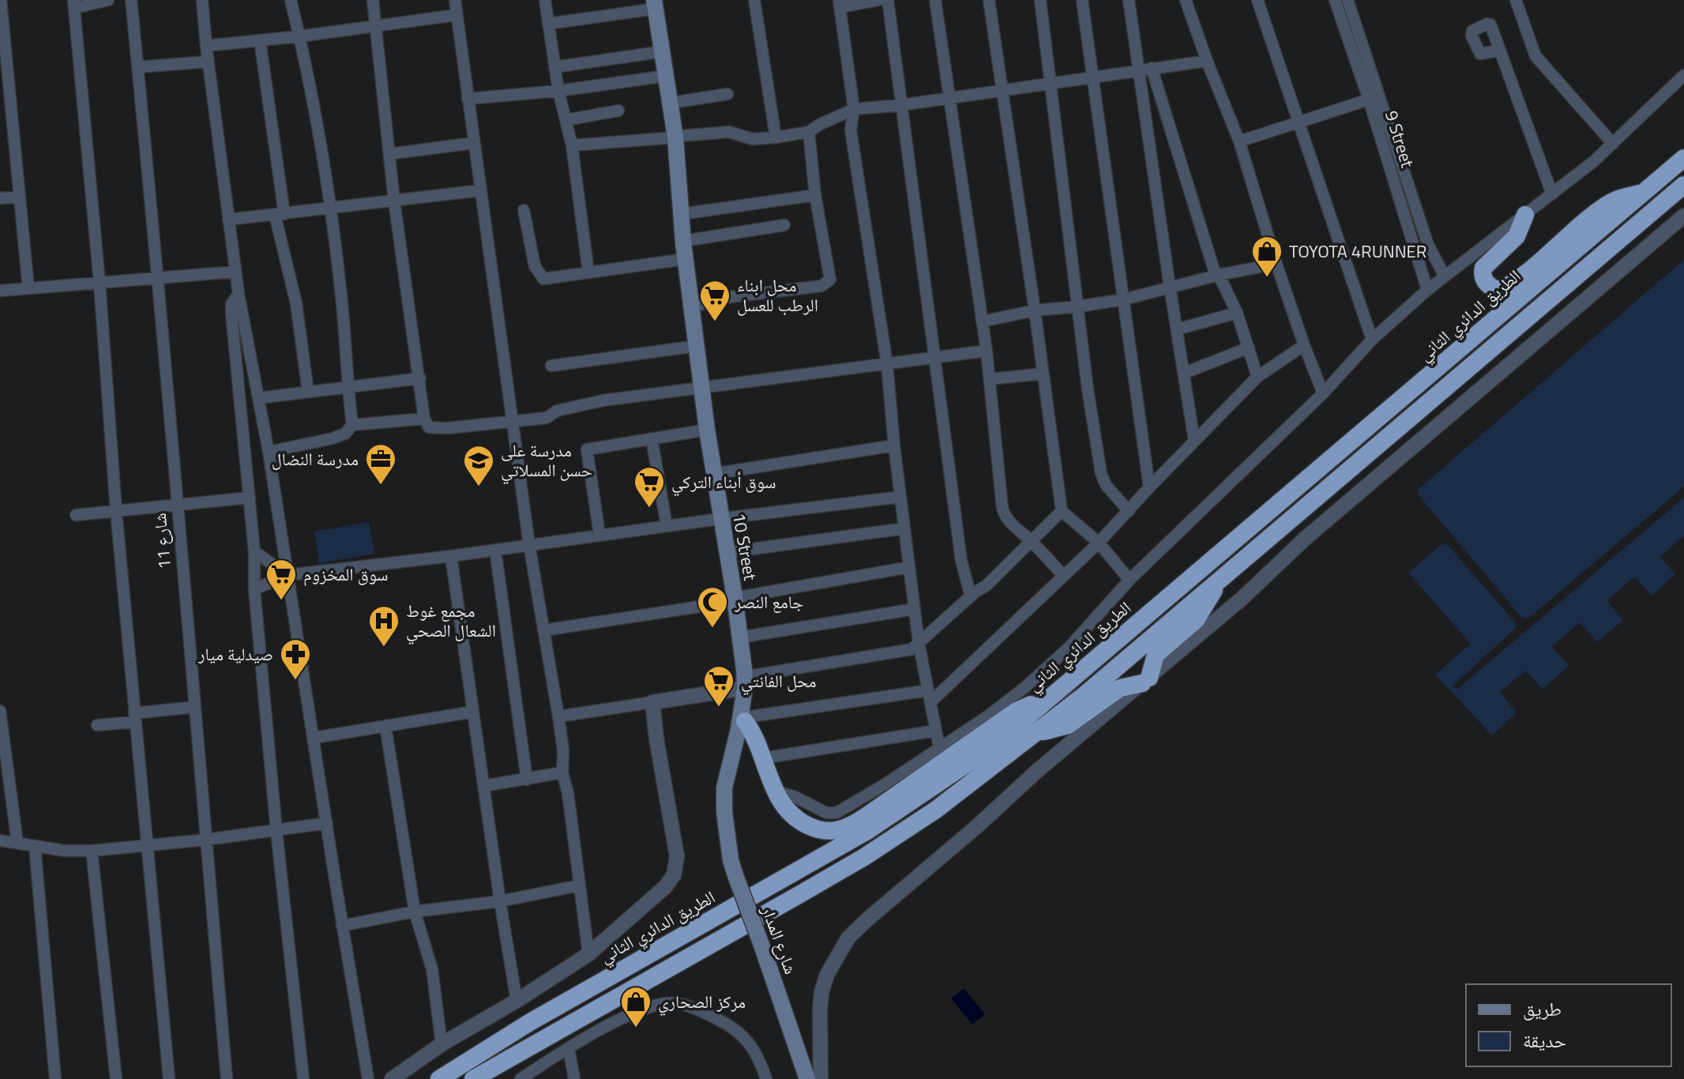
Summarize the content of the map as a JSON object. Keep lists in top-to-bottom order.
{
  "streets": {
    "highway": ["الطريق الدائري الثاني"],
    "main road": ["10 Street", "شارع المدار"],
    "street": ["9 Street", "شارع 11"]
  },
  "crossings": [
    ["10 Street", "شارع المدار"]
  ],
  "places": {
    "shop": ["TOYOTA 4RUNNER", "مركز الصحاري"],
    "supermarket": [
      "محل ابناء الرطب للعسل",
      "سوق أبناء التركي",
      "سوق المخزوم",
      "محل الفانتي"
    ],
    "office": ["مدرسة النضال"],
    "school or university": ["مدرسة على حسن المسلاتي"],
    "mosque": ["جامع النصر"],
    "hospital": ["مجمع غوط الشعال الصحي"],
    "pharmacy": ["صيدلية ميار"]
  },
  "legend": ["طريق", "حديقة"]
}
